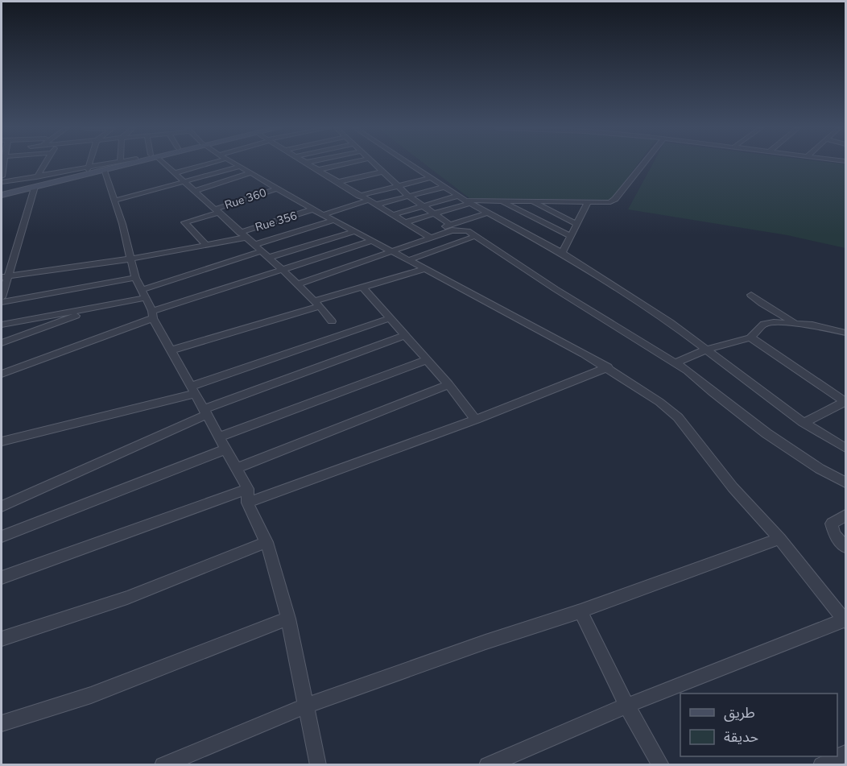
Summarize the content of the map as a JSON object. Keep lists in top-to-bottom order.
{
  "streets": {
    "street": ["Rue 360", "Rue 356"]
  },
  "crossings": [
    ["Rue 360", "Rue 356"]
  ],
  "legend": ["طريق", "حديقة"]
}
